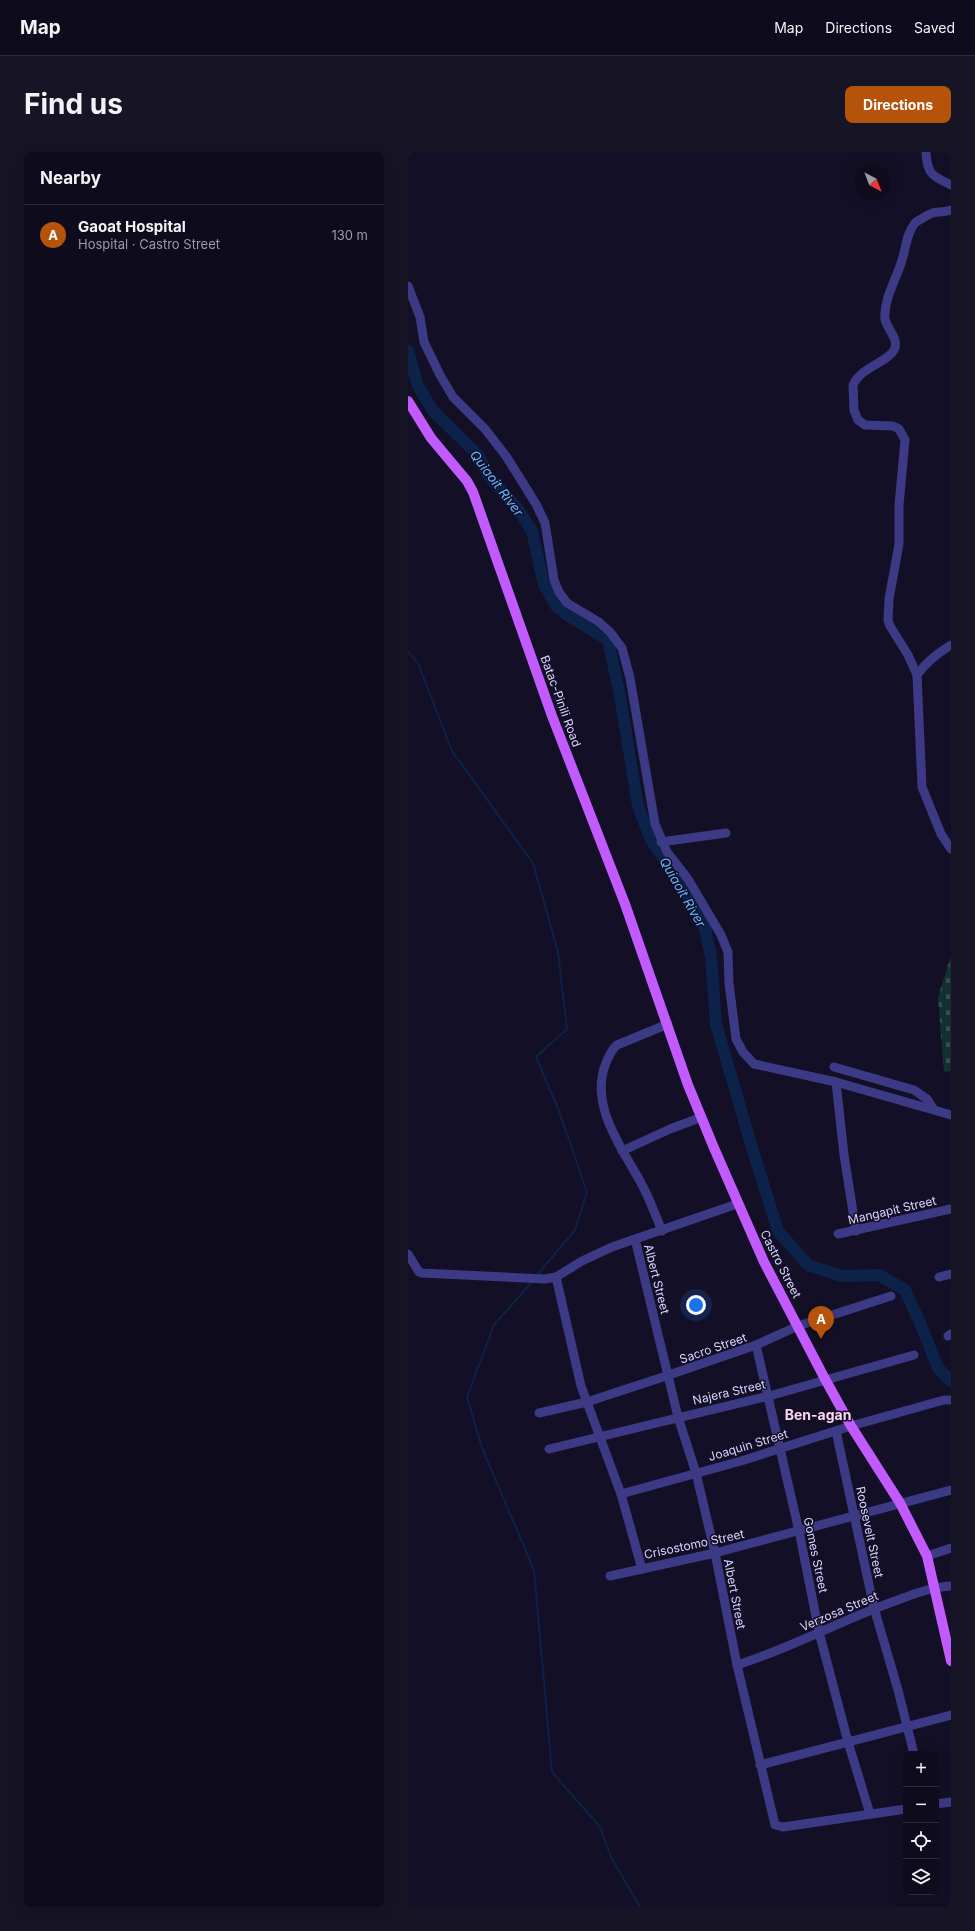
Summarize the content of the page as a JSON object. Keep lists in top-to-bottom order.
{
  "streets": {
    "main road": ["Batac-Pinili Road", "Castro Street"],
    "street": [
      "Mangapit Street",
      "Albert Street",
      "Sacro Street",
      "Najera Street",
      "Joaquin Street",
      "Roosevelt Street",
      "Crisostomo Street",
      "Gomes Street",
      "Verzosa Street"
    ]
  },
  "crossings": [
    ["Batac-Pinili Road", "Castro Street"],
    ["Castro Street", "Sacro Street"],
    ["Castro Street", "Najera Street"],
    ["Castro Street", "Joaquin Street"],
    ["Castro Street", "Crisostomo Street"],
    ["Castro Street", "Verzosa Street"],
    ["Albert Street", "Sacro Street"],
    ["Albert Street", "Najera Street"],
    ["Albert Street", "Joaquin Street"],
    ["Albert Street", "Crisostomo Street"],
    ["Albert Street", "Gomes Street"],
    ["Albert Street", "Verzosa Street"],
    ["Sacro Street", "Crisostomo Street"],
    ["Sacro Street", "Gomes Street"],
    ["Najera Street", "Crisostomo Street"],
    ["Najera Street", "Gomes Street"],
    ["Joaquin Street", "Roosevelt Street"],
    ["Joaquin Street", "Crisostomo Street"],
    ["Joaquin Street", "Gomes Street"],
    ["Roosevelt Street", "Crisostomo Street"],
    ["Roosevelt Street", "Verzosa Street"],
    ["Crisostomo Street", "Gomes Street"],
    ["Gomes Street", "Verzosa Street"]
  ],
  "districts": ["Ben-agan"],
  "water": ["Quiaoit River"],
  "north": "bottom right",
  "page": {
    "header": "Map",
    "nav": ["Map", "Directions", "Saved"],
    "buttons": "Directions",
    "title": "Find us",
    "heading": "Nearby",
    "list": [
      {
        "mark": "A",
        "name": "Gaoat Hospital",
        "note": "Hospital · Castro Street",
        "value": "130 m"
      }
    ],
    "pins": "A",
    "map_buttons": ["+", "−"]
  }
}
